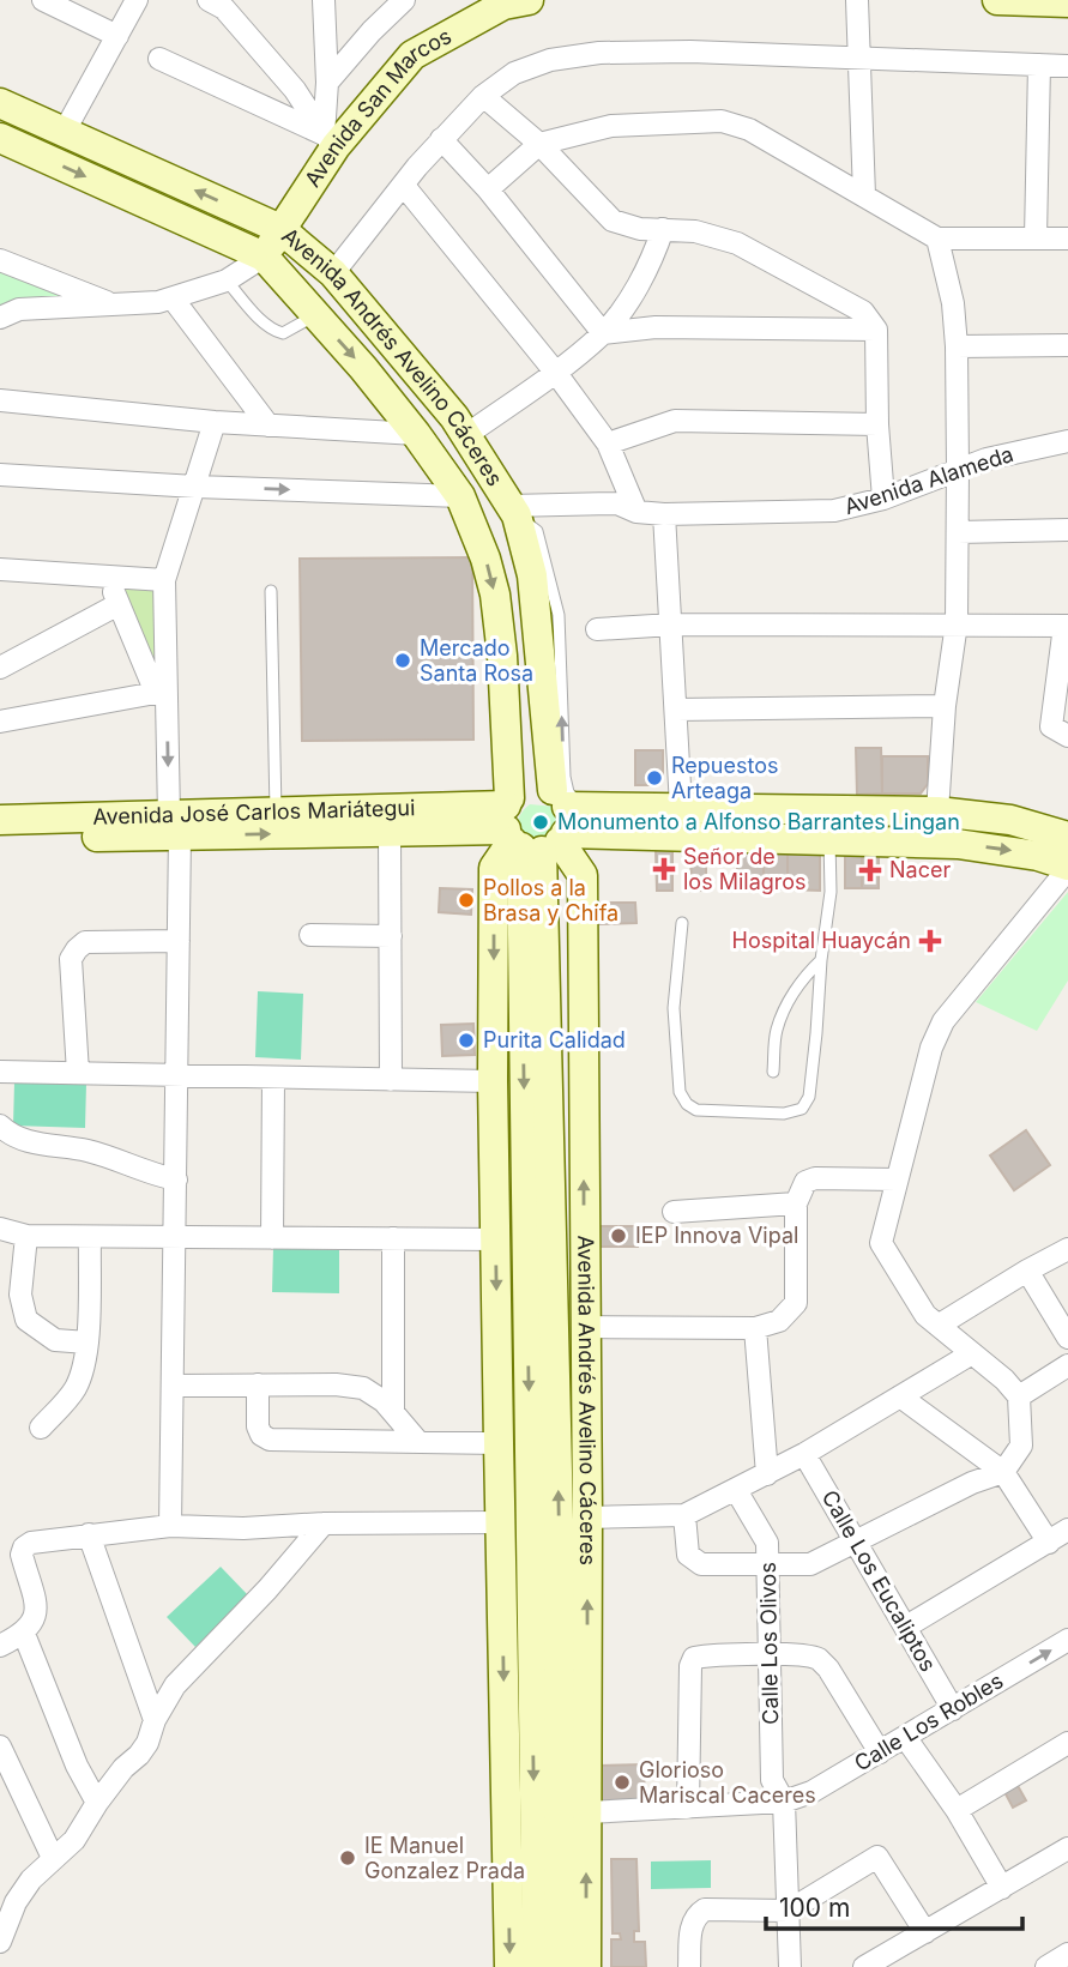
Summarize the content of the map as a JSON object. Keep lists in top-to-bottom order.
{
  "streets": {
    "street": [
      "Avenida San Marcos",
      "Avenida Andrés Avelino Cáceres",
      "Avenida Alameda",
      "Avenida José Carlos Mariátegui",
      "Calle Los Eucaliptos",
      "Calle Los Olivos",
      "Calle Los Robles"
    ]
  },
  "crossings": [
    ["Avenida San Marcos", "Avenida Andrés Avelino Cáceres"],
    ["Avenida Andrés Avelino Cáceres", "Avenida Alameda"],
    ["Avenida Andrés Avelino Cáceres", "Avenida José Carlos Mariátegui"],
    ["Avenida Andrés Avelino Cáceres", "Calle Los Robles"],
    ["Calle Los Eucaliptos", "Calle Los Robles"],
    ["Calle Los Olivos", "Calle Los Robles"]
  ],
  "places": {
    "other": [
      "Mercado Santa Rosa",
      "Repuestos Arteaga",
      "Monumento a Alfonso Barrantes Lingan",
      "Pollos a la Brasa y Chifa",
      "Purita Calidad",
      "IEP Innova Vipal",
      "Glorioso Mariscal Caceres",
      "IE Manuel Gonzalez Prada"
    ],
    "health": ["Señor de los Milagros", "Nacer", "Hospital Huaycán"]
  },
  "scale_bar": "100 m"
}
